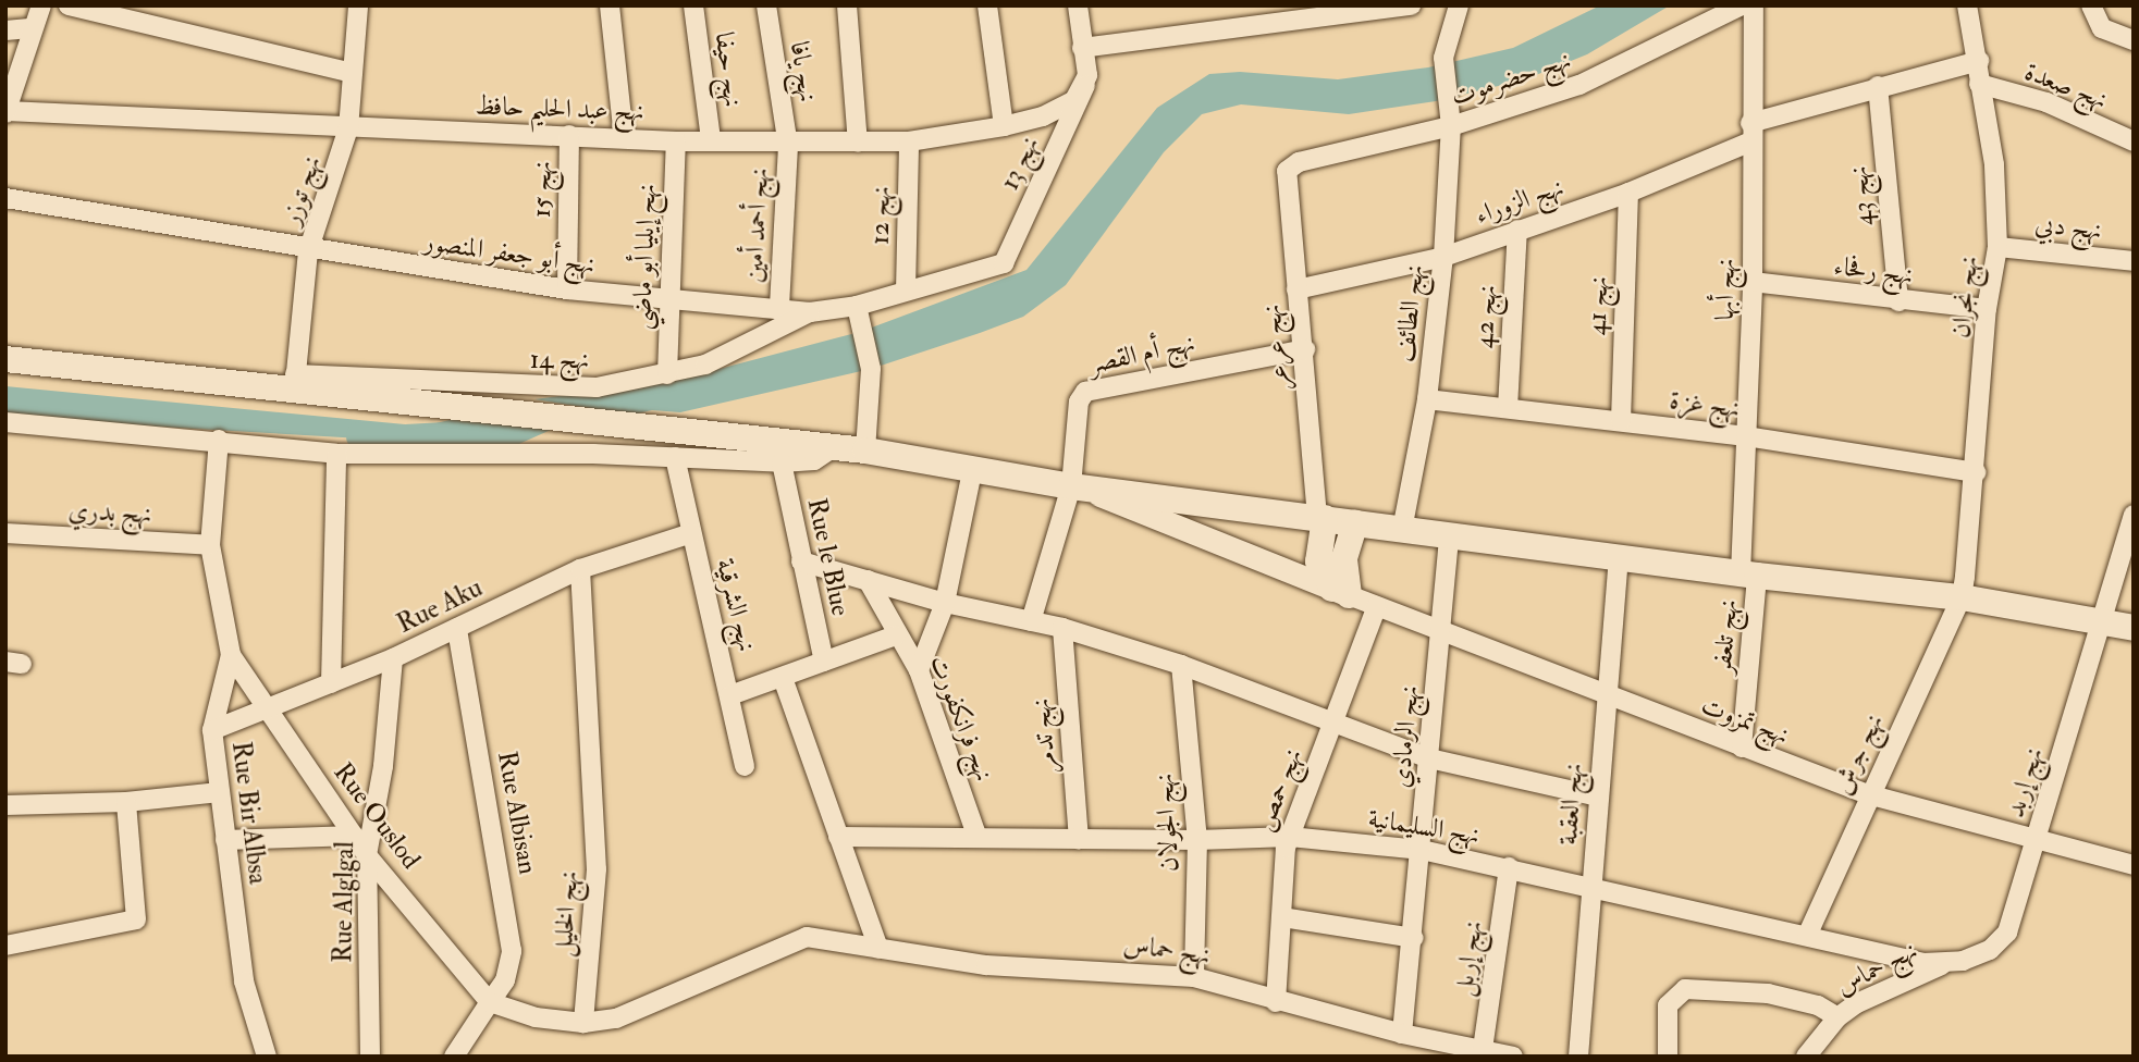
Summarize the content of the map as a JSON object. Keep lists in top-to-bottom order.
{
  "streets": {
    "street": [
      "نهج حيفا",
      "نهج يافا",
      "نهج حضرموت",
      "نهج صعدة",
      "نهج عبد الحليم حافظ",
      "نهج 13",
      "نهج 15",
      "نهج توزر",
      "نهج 43",
      "نهج الزوراء",
      "نهج 12",
      "نهج أحمد أمين",
      "نهج دبي",
      "نهج أبو جعفر المنصور",
      "نهح إيليا أبو ماضي",
      "نهج رفحاء",
      "نهج أبها",
      "نهج نجران",
      "نهج 41",
      "نهج الطائف",
      "نهج 42",
      "نهج عرعر",
      "نهج أم القصر",
      "نهج 14",
      "نهج غزة",
      "نهج بدري",
      "Rue le Blue",
      "نهج الشرقية",
      "Rue Aku",
      "نهج تلعفر",
      "نهج فرانكفورت",
      "نهج تمزوت",
      "نهج تدمر",
      "نهج الرمادي",
      "نهج جرش",
      "نهج إربد",
      "نهج حمص",
      "نهج العقبة",
      "Rue Bir Albsa",
      "Rue Albisan",
      "Rue Ouslod",
      "نهج الجولان",
      "نهج السليمانية",
      "Rue Alglgal",
      "نهج الخليل",
      "نهج حماس",
      "نهج إربل"
    ]
  },
  "crossings": [
    ["نهج حيفا", "نهج عبد الحليم حافظ"],
    ["نهج يافا", "نهج عبد الحليم حافظ"],
    ["نهج يافا", "نهج أحمد أمين"],
    ["نهج حضرموت", "نهج الطائف"],
    ["نهج حضرموت", "نهج عرعر"],
    ["نهج صعدة", "نهج نجران"],
    ["نهج عبد الحليم حافظ", "نهج 13"],
    ["نهج عبد الحليم حافظ", "نهج 15"],
    ["نهج عبد الحليم حافظ", "نهج توزر"],
    ["نهج عبد الحليم حافظ", "نهج 12"],
    ["نهج عبد الحليم حافظ", "نهج أحمد أمين"],
    ["نهج عبد الحليم حافظ", "نهح إيليا أبو ماضي"],
    ["نهج 13", "نهج أبو جعفر المنصور"],
    ["نهج 15", "نهج أبو جعفر المنصور"],
    ["نهج توزر", "نهج أبو جعفر المنصور"],
    ["نهج توزر", "نهج 14"],
    ["نهج 43", "نهج الزوراء"],
    ["نهج 43", "نهج رفحاء"],
    ["نهج الزوراء", "نهج أبها"],
    ["نهج الزوراء", "نهج نجران"],
    ["نهج الزوراء", "نهج 41"],
    ["نهج الزوراء", "نهج الطائف"],
    ["نهج الزوراء", "نهج 42"],
    ["نهج الزوراء", "نهج عرعر"],
    ["نهج 12", "نهج أبو جعفر المنصور"],
    ["نهج أحمد أمين", "نهج أبو جعفر المنصور"],
    ["نهج دبي", "نهج نجران"],
    ["نهج أبو جعفر المنصور", "نهح إيليا أبو ماضي"],
    ["نهج أبو جعفر المنصور", "نهج 14"],
    ["نهح إيليا أبو ماضي", "نهج 14"],
    ["نهج رفحاء", "نهج أبها"],
    ["نهج رفحاء", "نهج نجران"],
    ["نهج أبها", "نهج غزة"],
    ["نهج أبها", "نهج تلعفر"],
    ["نهج نجران", "نهج غزة"],
    ["نهج نجران", "نهج جرش"],
    ["نهج 41", "نهج غزة"],
    ["نهج الطائف", "نهج غزة"],
    ["نهج 42", "نهج غزة"],
    ["نهج عرعر", "نهج أم القصر"],
    ["نهج بدري", "Rue Bir Albsa"],
    ["نهج الشرقية", "Rue Aku"],
    ["Rue Aku", "Rue Bir Albsa"],
    ["Rue Aku", "Rue Albisan"],
    ["Rue Aku", "Rue Ouslod"],
    ["Rue Aku", "Rue Alglgal"],
    ["Rue Aku", "نهج الخليل"],
    ["نهج تلعفر", "نهج تمزوت"],
    ["نهج فرانكفورت", "نهج السليمانية"],
    ["نهج تمزوت", "نهج الرمادي"],
    ["نهج تمزوت", "نهج جرش"],
    ["نهج تمزوت", "نهج إربد"],
    ["نهج تمزوت", "نهج حمص"],
    ["نهج تمزوت", "نهج العقبة"],
    ["نهج تدمر", "نهج السليمانية"],
    ["نهج الرمادي", "نهج السليمانية"],
    ["نهج الرمادي", "نهج حماس"],
    ["نهج جرش", "نهج السليمانية"],
    ["نهج إربد", "نهج السليمانية"],
    ["نهج حمص", "نهج السليمانية"],
    ["نهج حمص", "نهج حماس"],
    ["نهج العقبة", "نهج السليمانية"],
    ["Rue Bir Albsa", "Rue Ouslod"],
    ["Rue Albisan", "Rue Ouslod"],
    ["Rue Ouslod", "Rue Alglgal"],
    ["نهج الجولان", "نهج السليمانية"],
    ["نهج الجولان", "نهج حماس"],
    ["نهج السليمانية", "نهج حماس"],
    ["نهج السليمانية", "نهج إربل"],
    ["نهج الخليل", "نهج حماس"],
    ["نهج حماس", "نهج إربل"]
  ]
}
